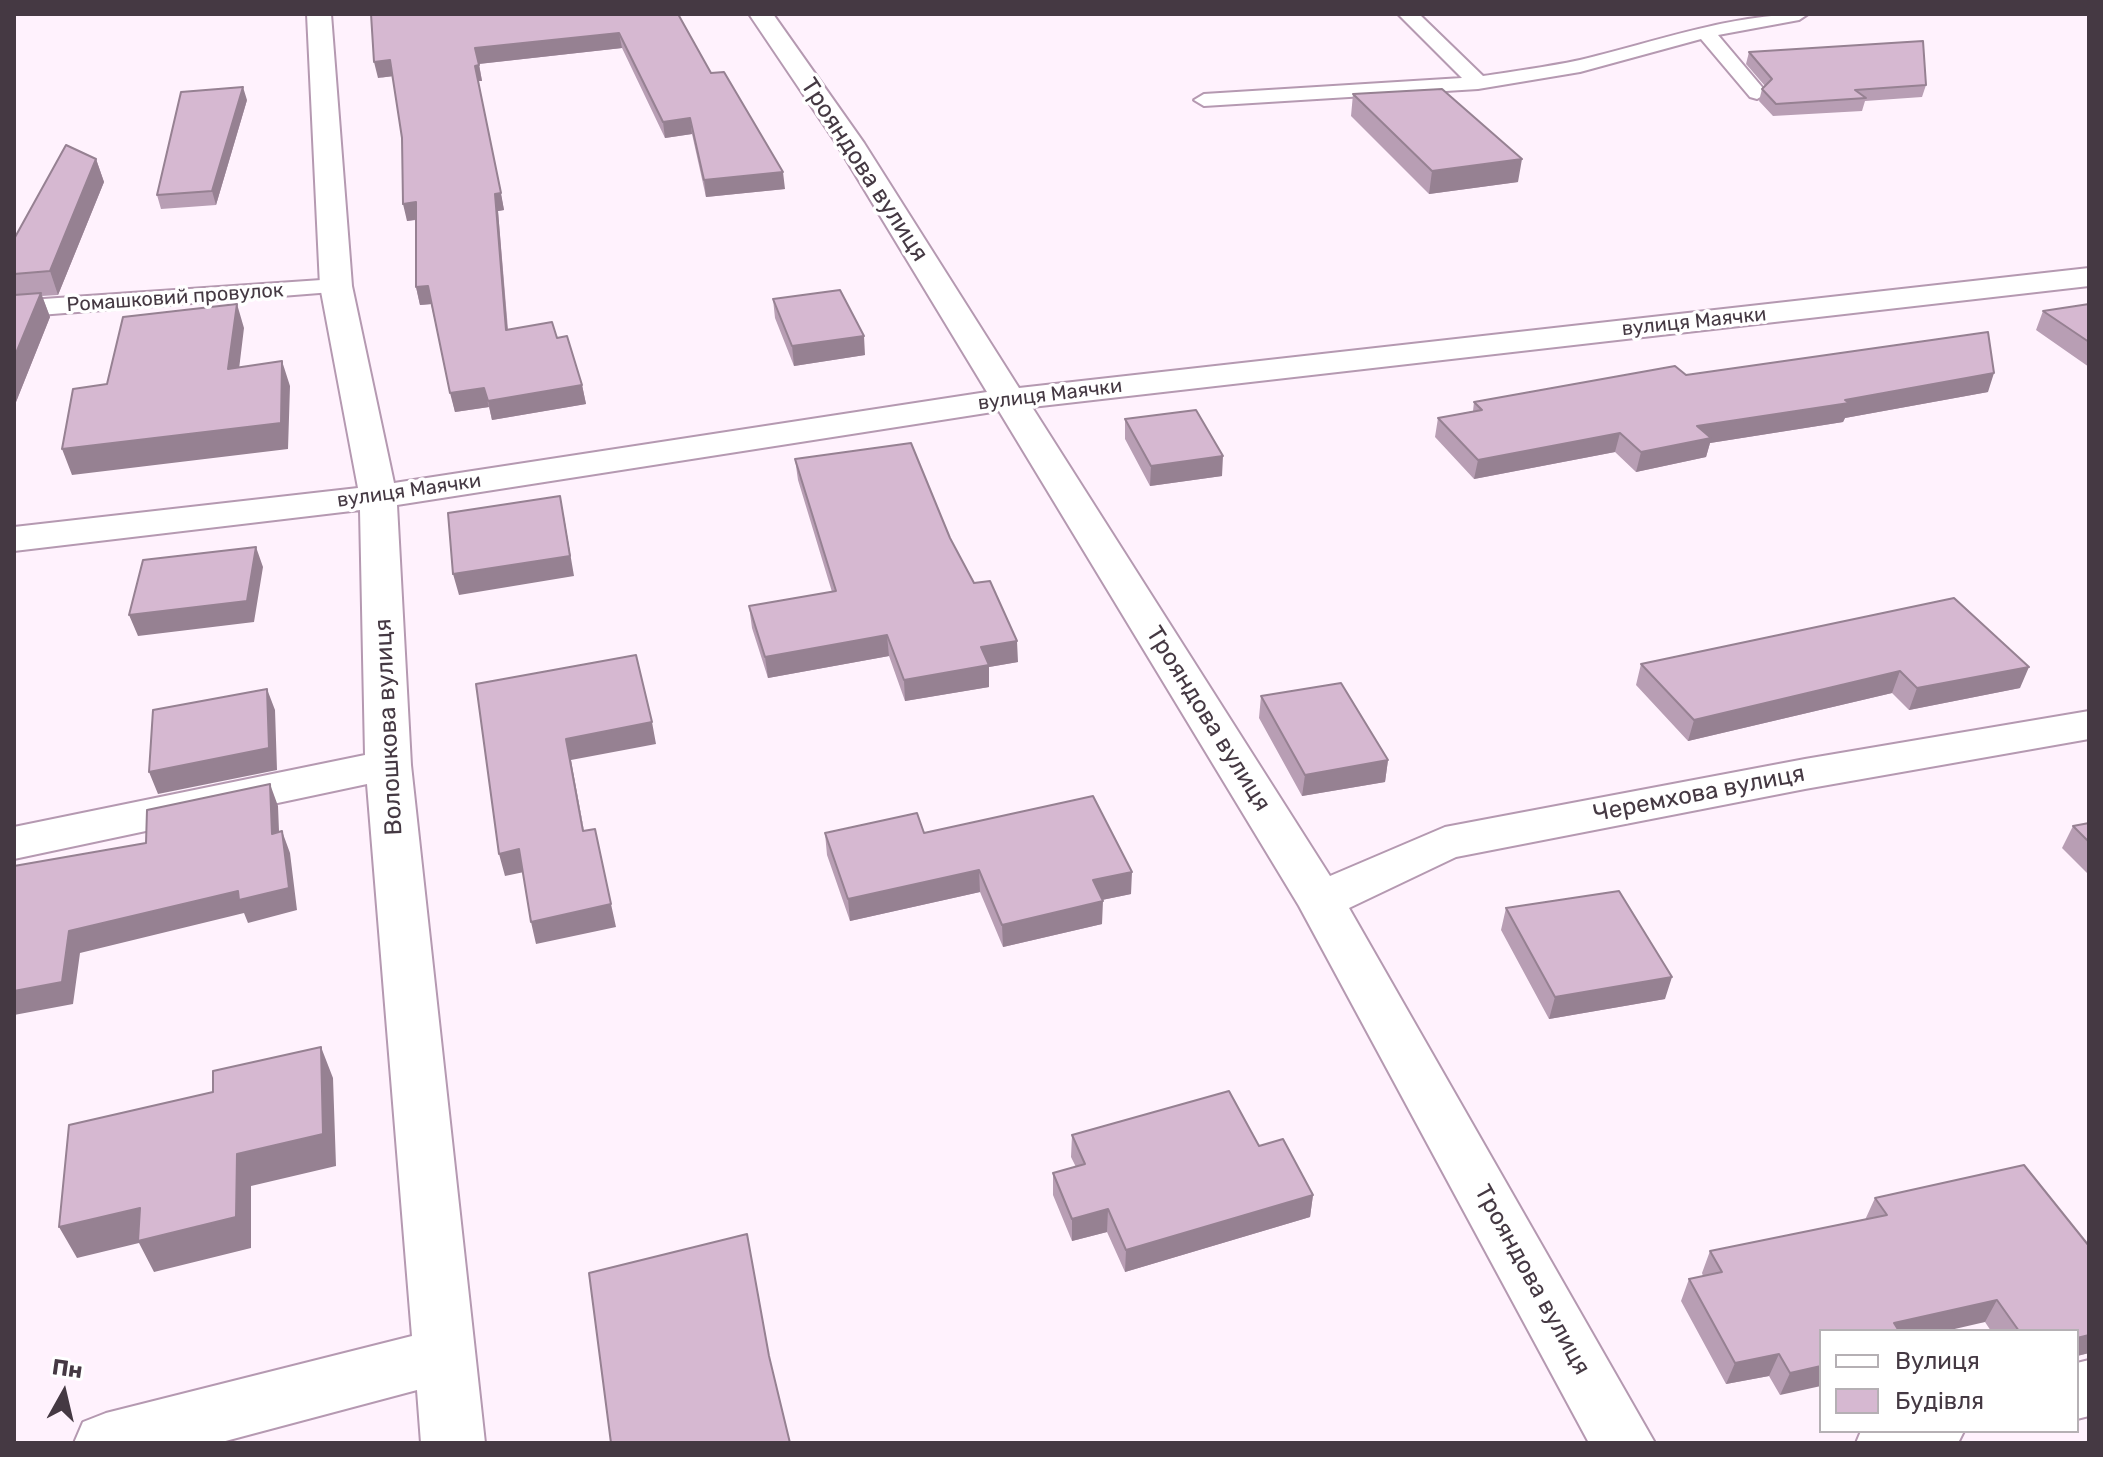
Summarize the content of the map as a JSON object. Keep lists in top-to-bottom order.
{
  "streets": {
    "street": [
      "Трояндова вулиця",
      "вулиця Маячки",
      "Волошкова вулиця",
      "Черемхова вулиця"
    ],
    "lane": ["Ромашковий провулок"]
  },
  "crossings": [
    ["Трояндова вулиця", "вулиця Маячки"],
    ["Трояндова вулиця", "Черемхова вулиця"],
    ["Ромашковий провулок", "Волошкова вулиця"],
    ["вулиця Маячки", "Волошкова вулиця"]
  ],
  "legend": ["Вулиця", "Будівля"],
  "north": "top"
}
